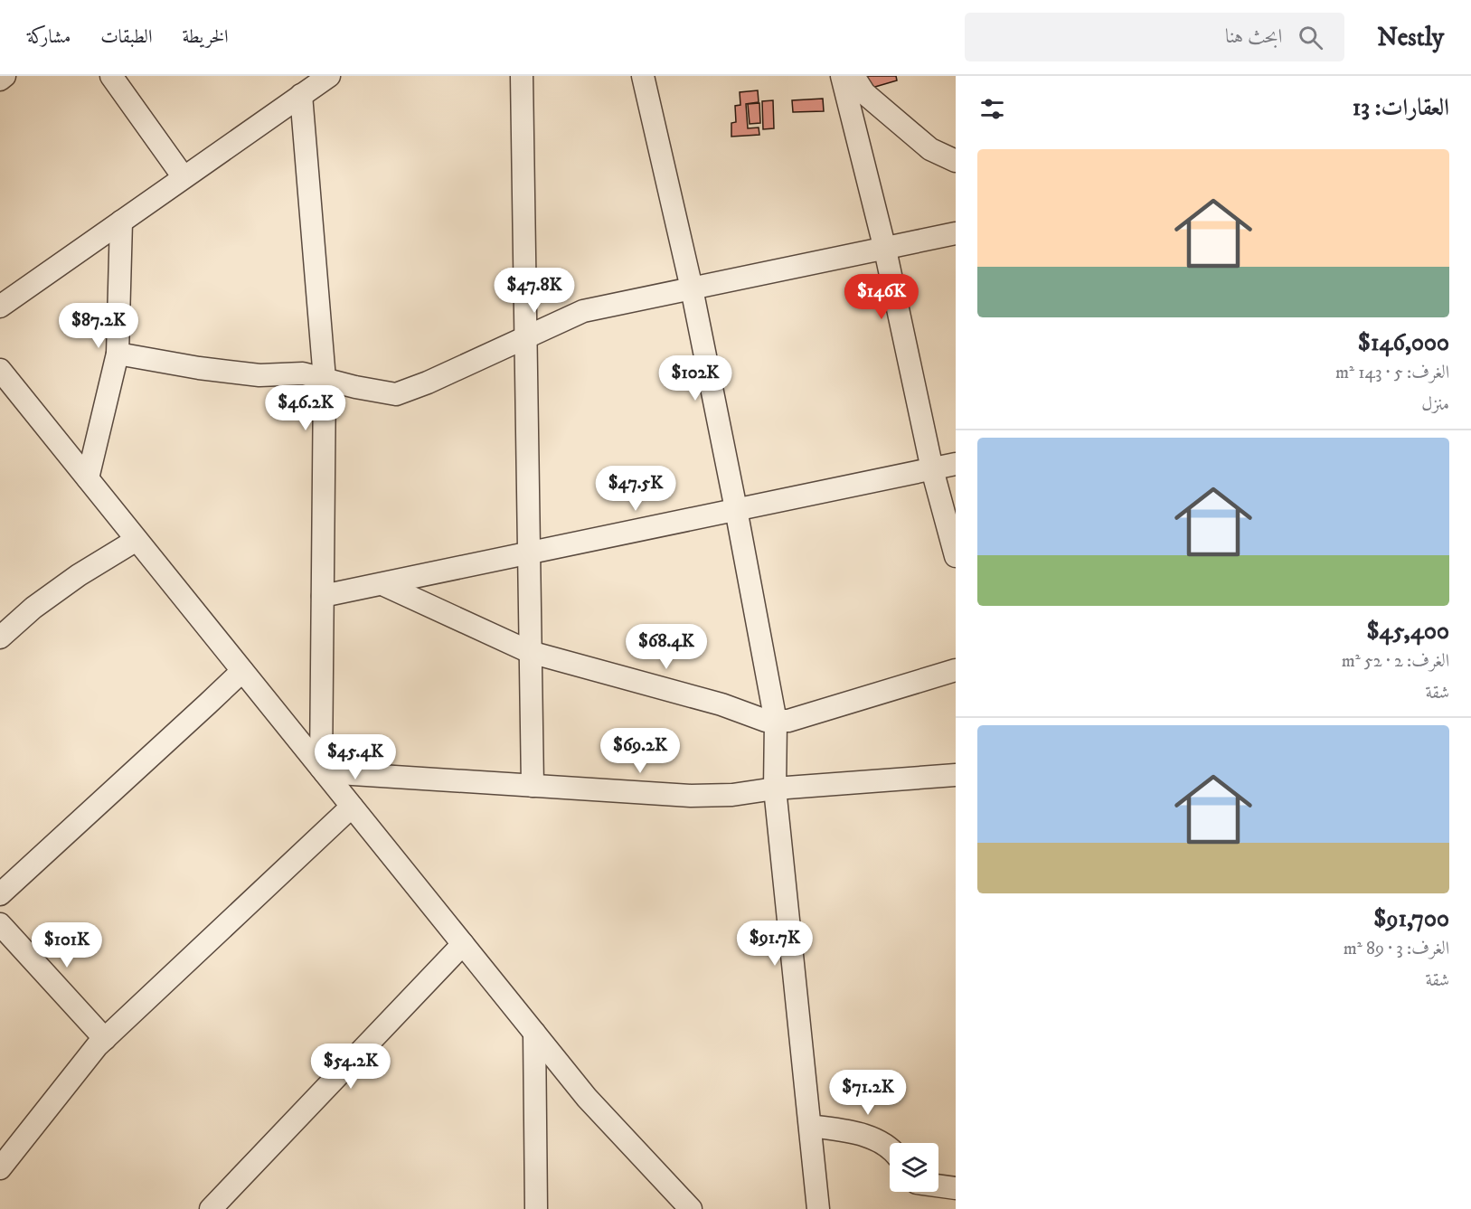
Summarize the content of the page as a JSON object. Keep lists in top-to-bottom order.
{
  "page": {
    "header": "Nestly",
    "search": "ابحث هنا",
    "nav": ["الخريطة", "الطبقات", "مشاركة"],
    "heading": "العقارات: 13",
    "list": [
      {
        "name": "$146,000",
        "note": "الغرف: 5 · 143 m² · منزل"
      },
      {
        "name": "$45,400",
        "note": "الغرف: 2 · 52 m² · شقة"
      },
      {
        "name": "$91,700",
        "note": "الغرف: 3 · 89 m² · شقة"
      }
    ],
    "price": [
      "$47.8K",
      "$146K",
      "$87.2K",
      "$102K",
      "$46.2K",
      "$47.5K",
      "$68.4K",
      "$69.2K",
      "$45.4K",
      "$91.7K",
      "$101K",
      "$54.2K",
      "$71.2K"
    ]
  }
}
